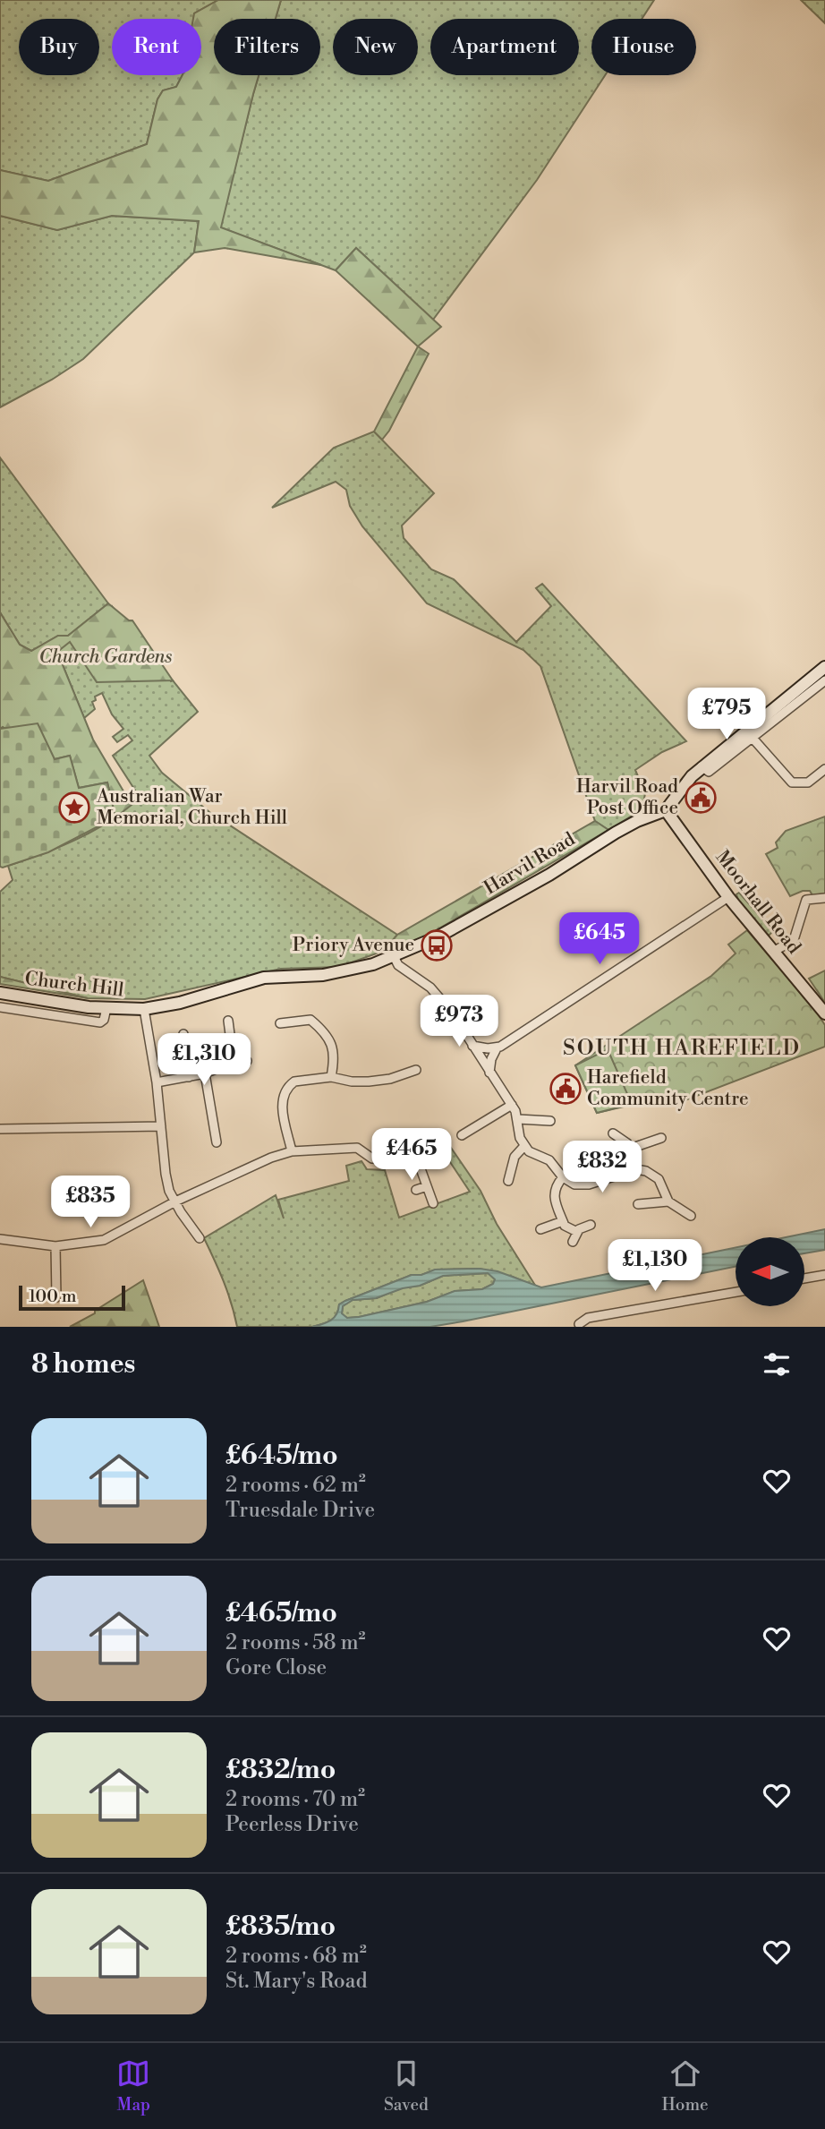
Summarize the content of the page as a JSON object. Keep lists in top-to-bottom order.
{
  "streets": {
    "street": ["Harvil Road", "Moorhall Road", "Church Hill"]
  },
  "crossings": [
    ["Harvil Road", "Moorhall Road"],
    ["Harvil Road", "Church Hill"]
  ],
  "districts": ["SOUTH HAREFIELD"],
  "parks": ["Church Gardens"],
  "places": {
    "public building": ["Harvil Road Post Office", "Harefield Community Centre"],
    "place": ["Australian War Memorial, Church Hill"],
    "bus stop": ["Priory Avenue"]
  },
  "scale_bar": "100 m",
  "north": "left",
  "page": {
    "chip": [
      "Buy",
      "Rent",
      "Filters",
      "New",
      "Apartment",
      "House"
    ],
    "price": [
      "£795",
      "£645",
      "£973",
      "£1,310",
      "£465",
      "£832",
      "£835",
      "£1,130"
    ],
    "scale": "100 m",
    "heading": "8 homes",
    "list": [
      {
        "name": "£645/mo",
        "note": "2 rooms · 62 m² · Truesdale Drive"
      },
      {
        "name": "£465/mo",
        "note": "2 rooms · 58 m² · Gore Close"
      },
      {
        "name": "£832/mo",
        "note": "2 rooms · 70 m² · Peerless Drive"
      },
      {
        "name": "£835/mo",
        "note": "2 rooms · 68 m² · St. Mary's Road"
      }
    ],
    "tabs": ["Map", "Saved", "Home"]
  }
}
